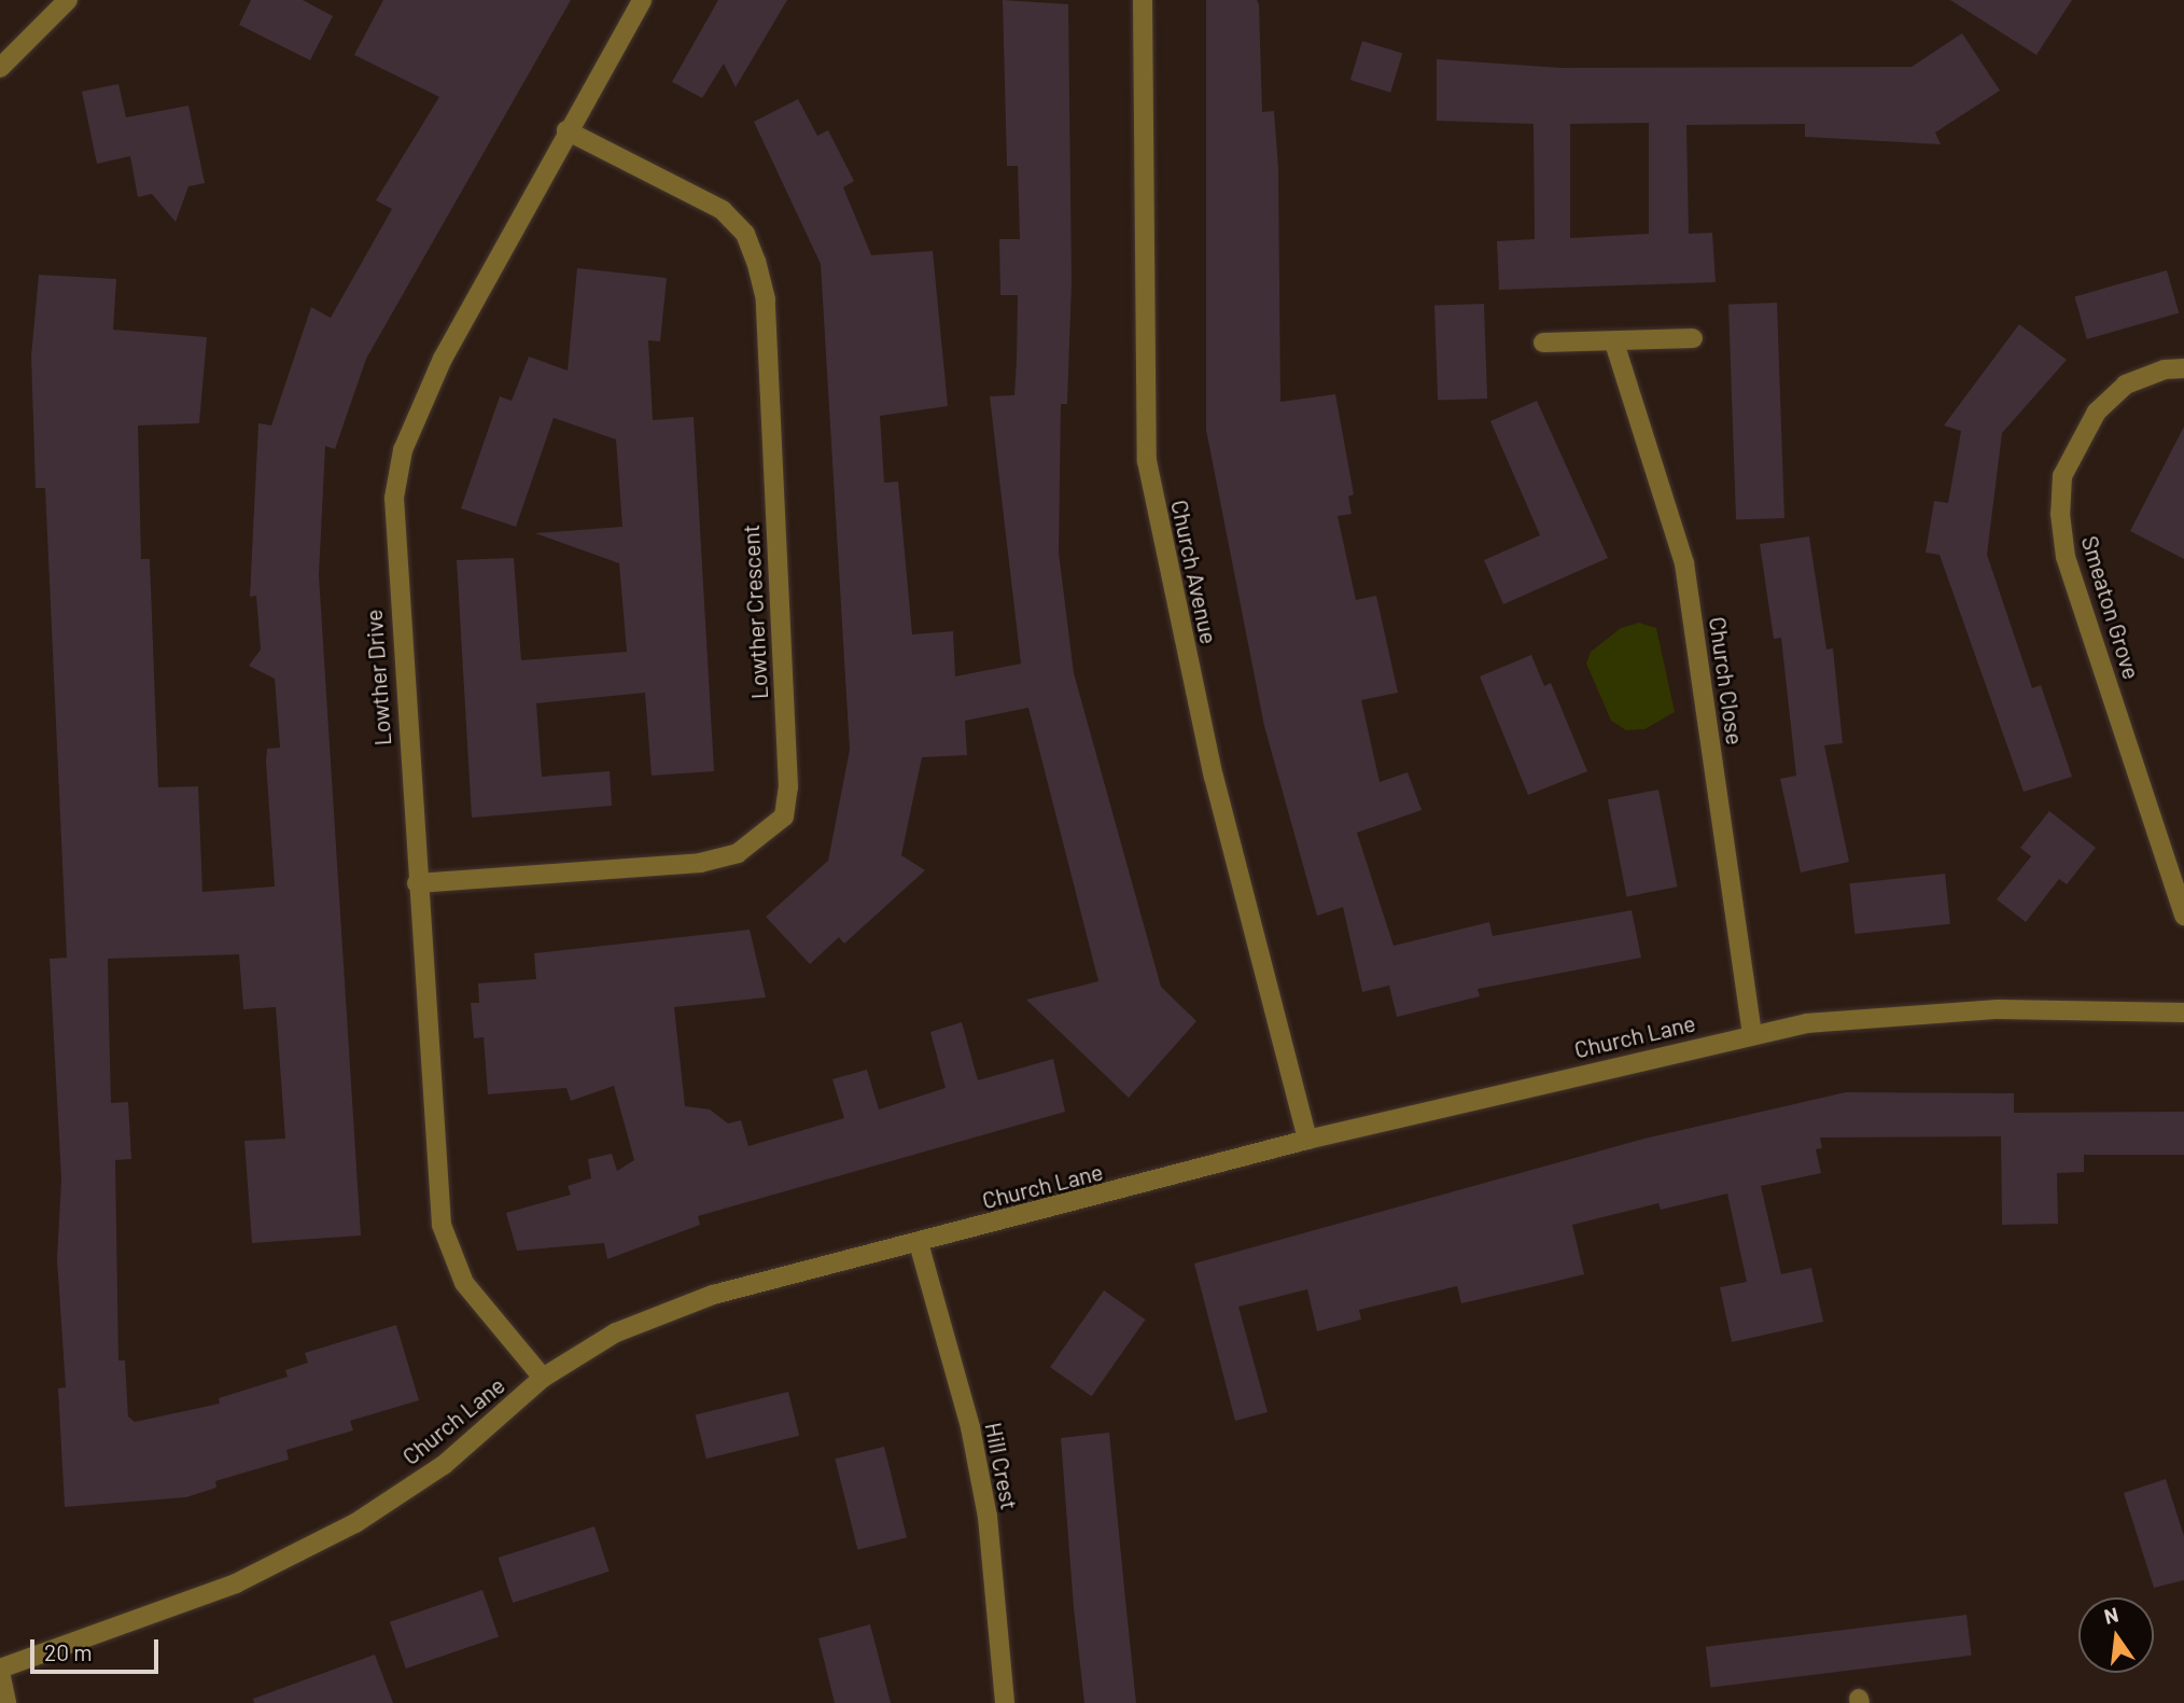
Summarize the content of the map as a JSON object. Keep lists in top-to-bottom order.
{
  "streets": {
    "street": [
      "Church Avenue",
      "Smeaton Grove",
      "Lowther Crescent",
      "Lowther Drive",
      "Church Close",
      "Church Lane",
      "Hill Crest"
    ]
  },
  "crossings": [
    ["Church Avenue", "Church Lane"],
    ["Lowther Crescent", "Lowther Drive"],
    ["Lowther Drive", "Church Lane"],
    ["Church Close", "Church Lane"],
    ["Church Lane", "Hill Crest"]
  ],
  "scale_bar": "20 m",
  "north": "top"
}
